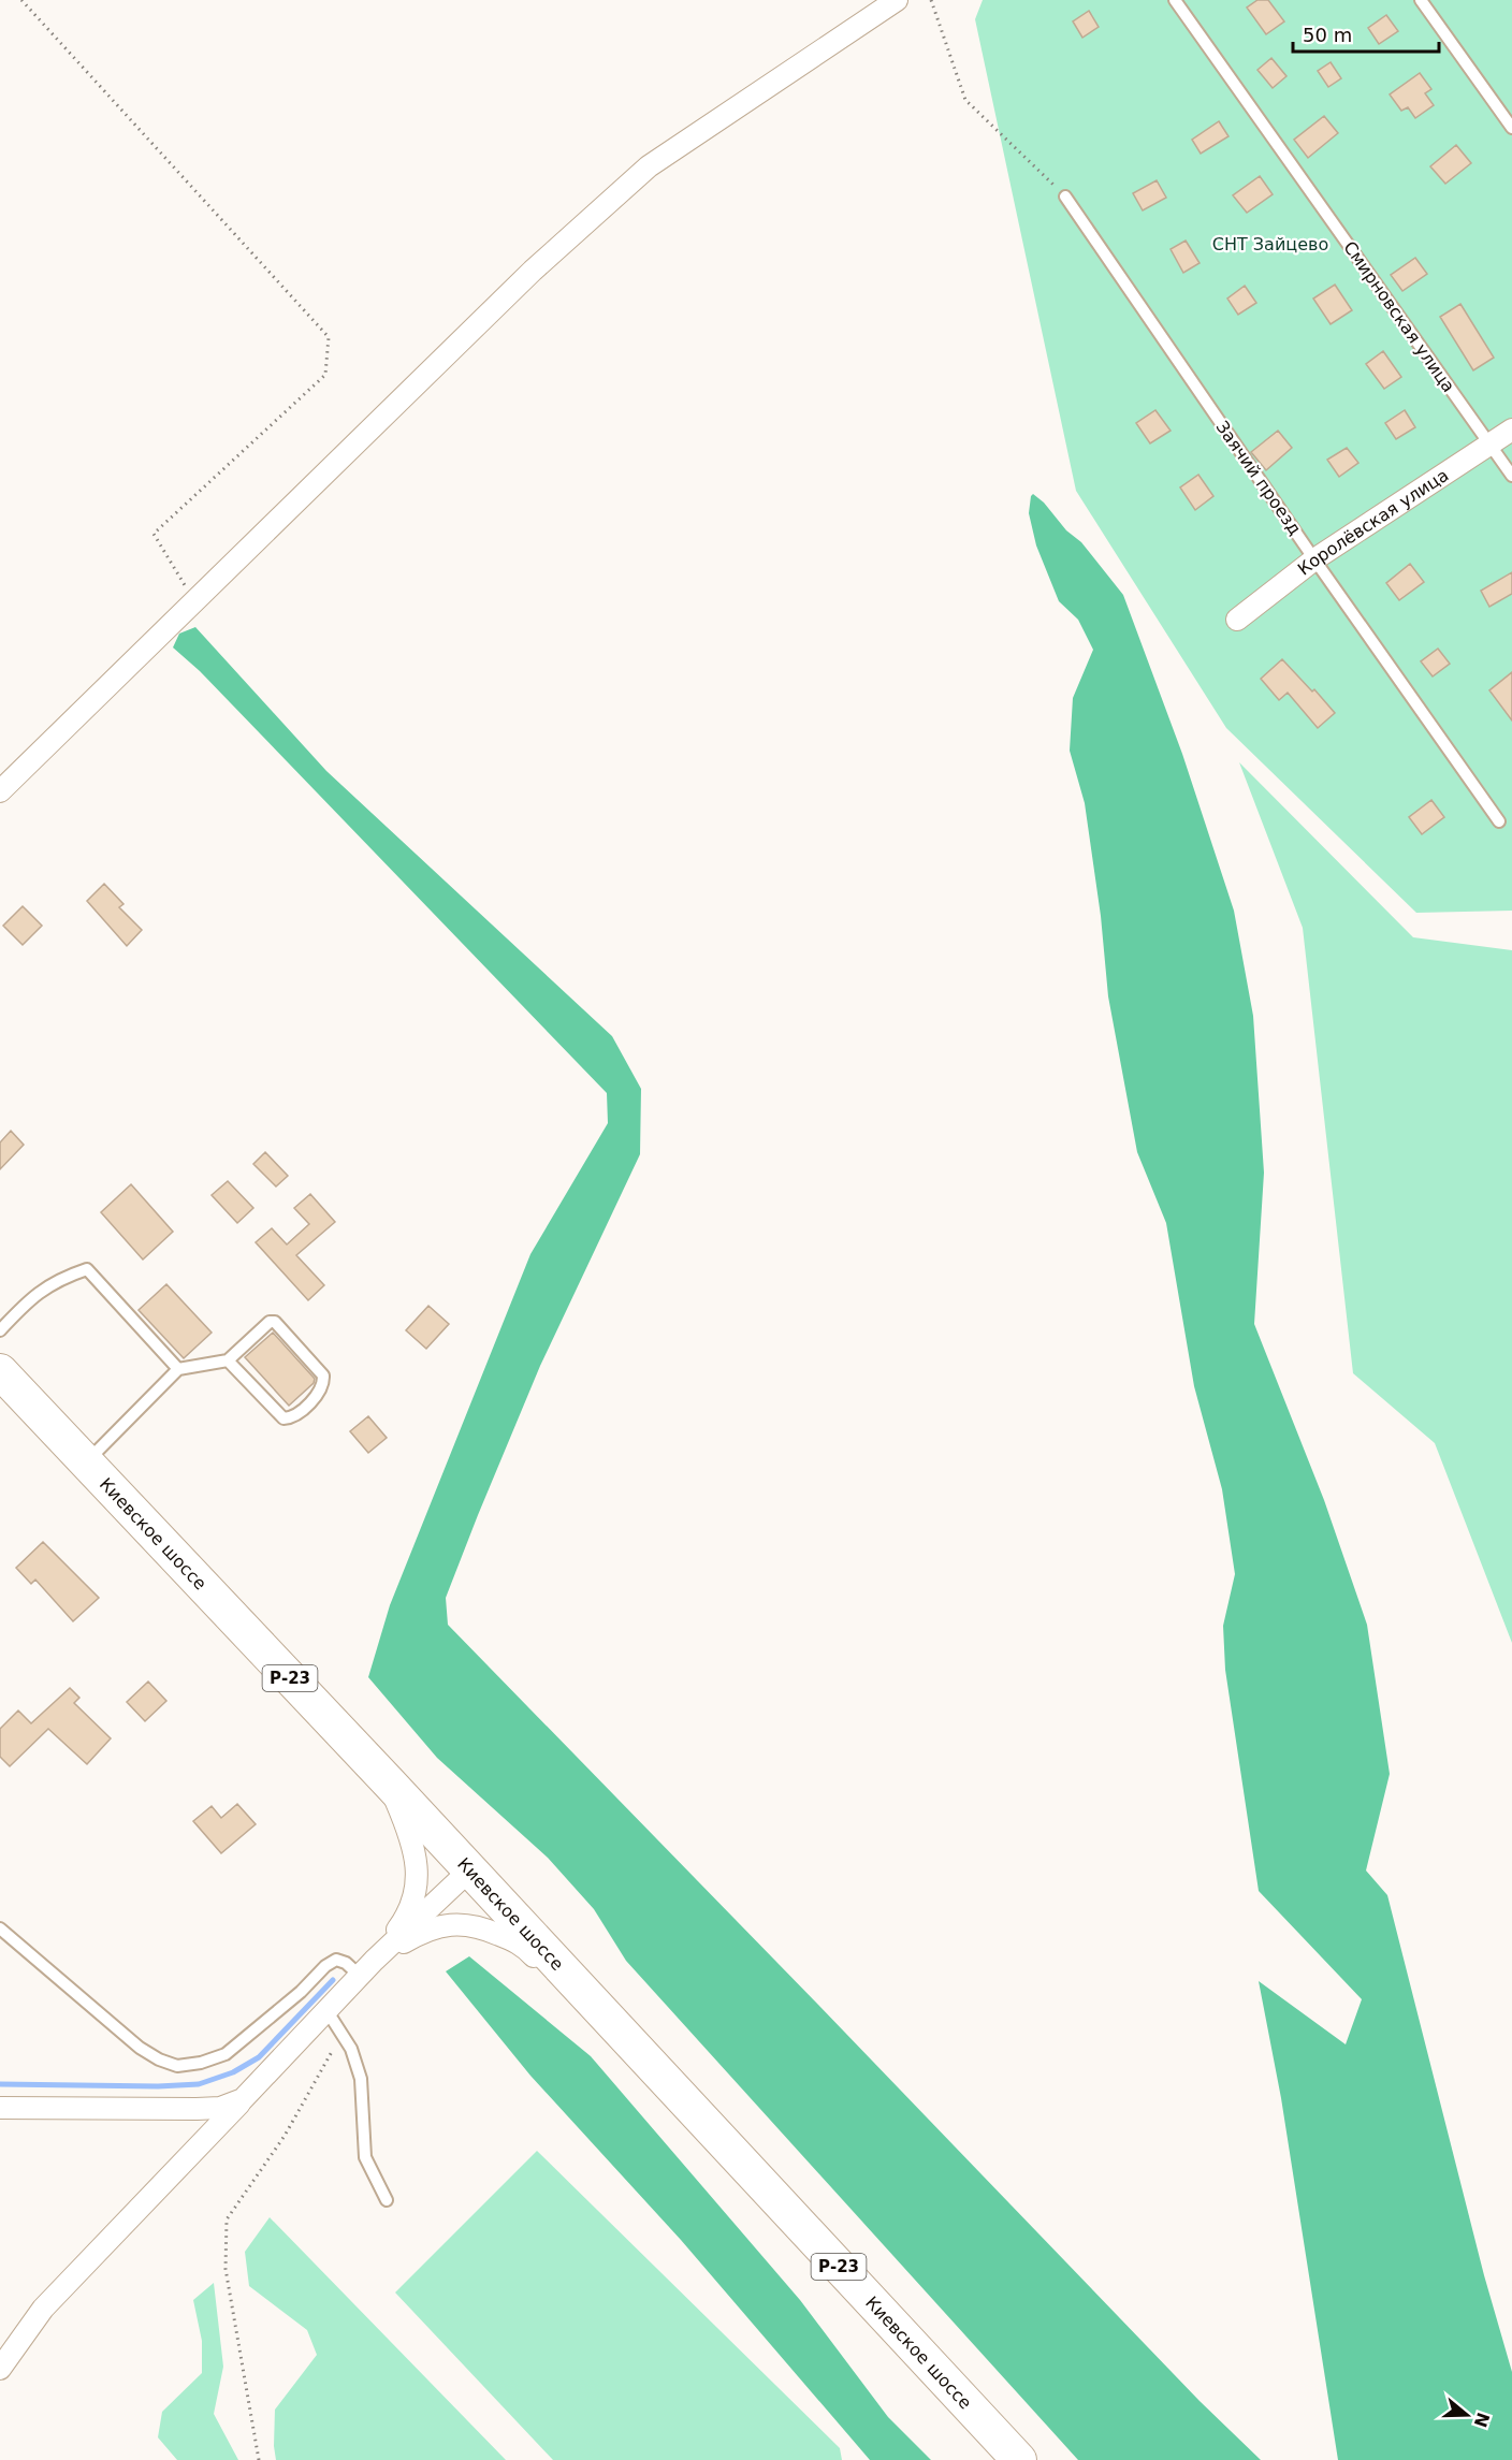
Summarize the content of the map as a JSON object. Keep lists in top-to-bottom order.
{
  "streets": {
    "main road": ["Киевское шоссе", "Р-23"],
    "street": ["Королёвская улица"],
    "lane": ["Смирновская улица", "Заячий проезд"]
  },
  "crossings": [
    ["Смирновская улица", "Королёвская улица"],
    ["Заячий проезд", "Королёвская улица"]
  ],
  "parks": ["СНТ Зайцево"],
  "scale_bar": "50 m",
  "north": "right"
}
